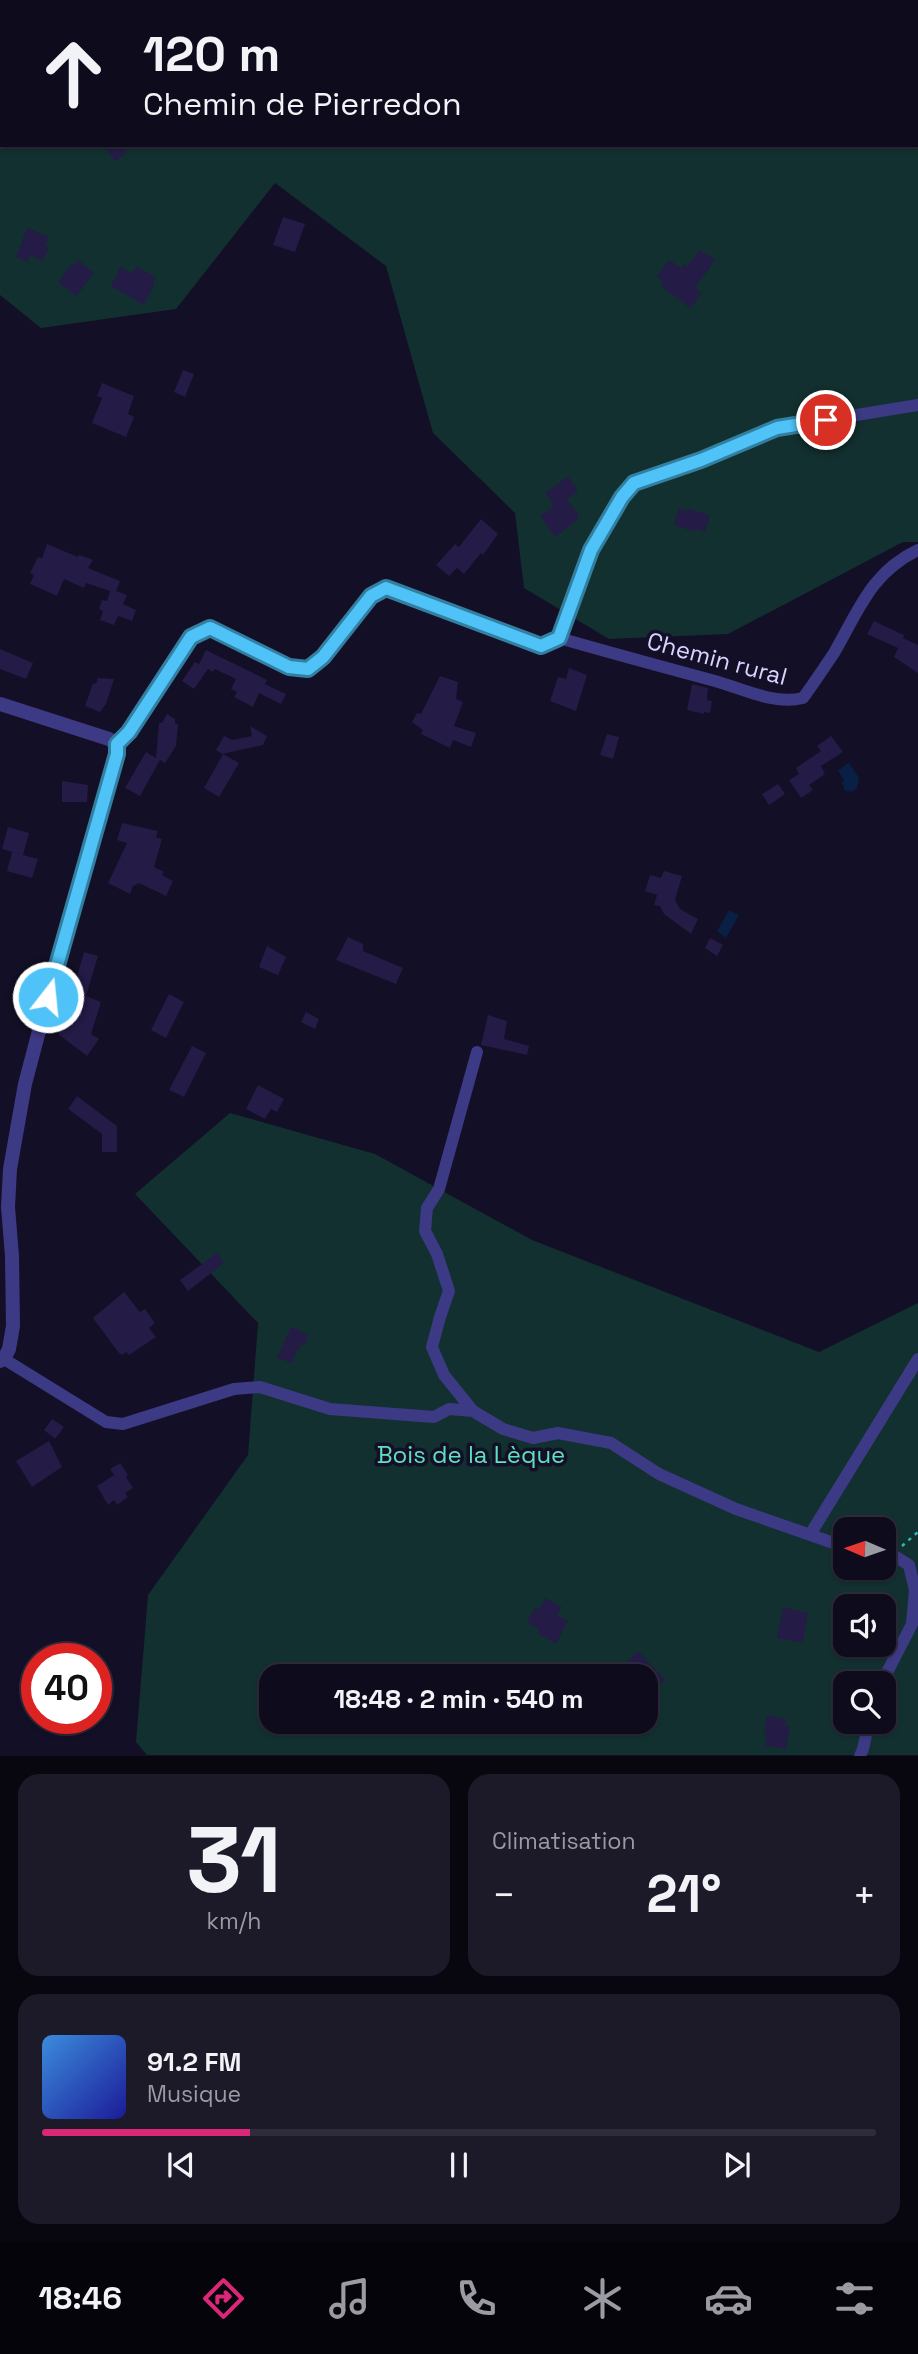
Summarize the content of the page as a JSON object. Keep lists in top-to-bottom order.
{
  "streets": {
    "street": ["Chemin rural"]
  },
  "parks": ["Bois de la Lèque"],
  "north": "left",
  "page": {
    "turn": ["120 m", "Chemin de Pierredon"],
    "limit": "40",
    "trip": "18:48 · 2 min · 540 m",
    "tile": [
      ["31", "km/h"],
      "Climatisation"
    ],
    "heat": ["−", "21°", "+"],
    "song": ["91.2 FM", "Musique"],
    "tabs": "18:46"
  }
}
